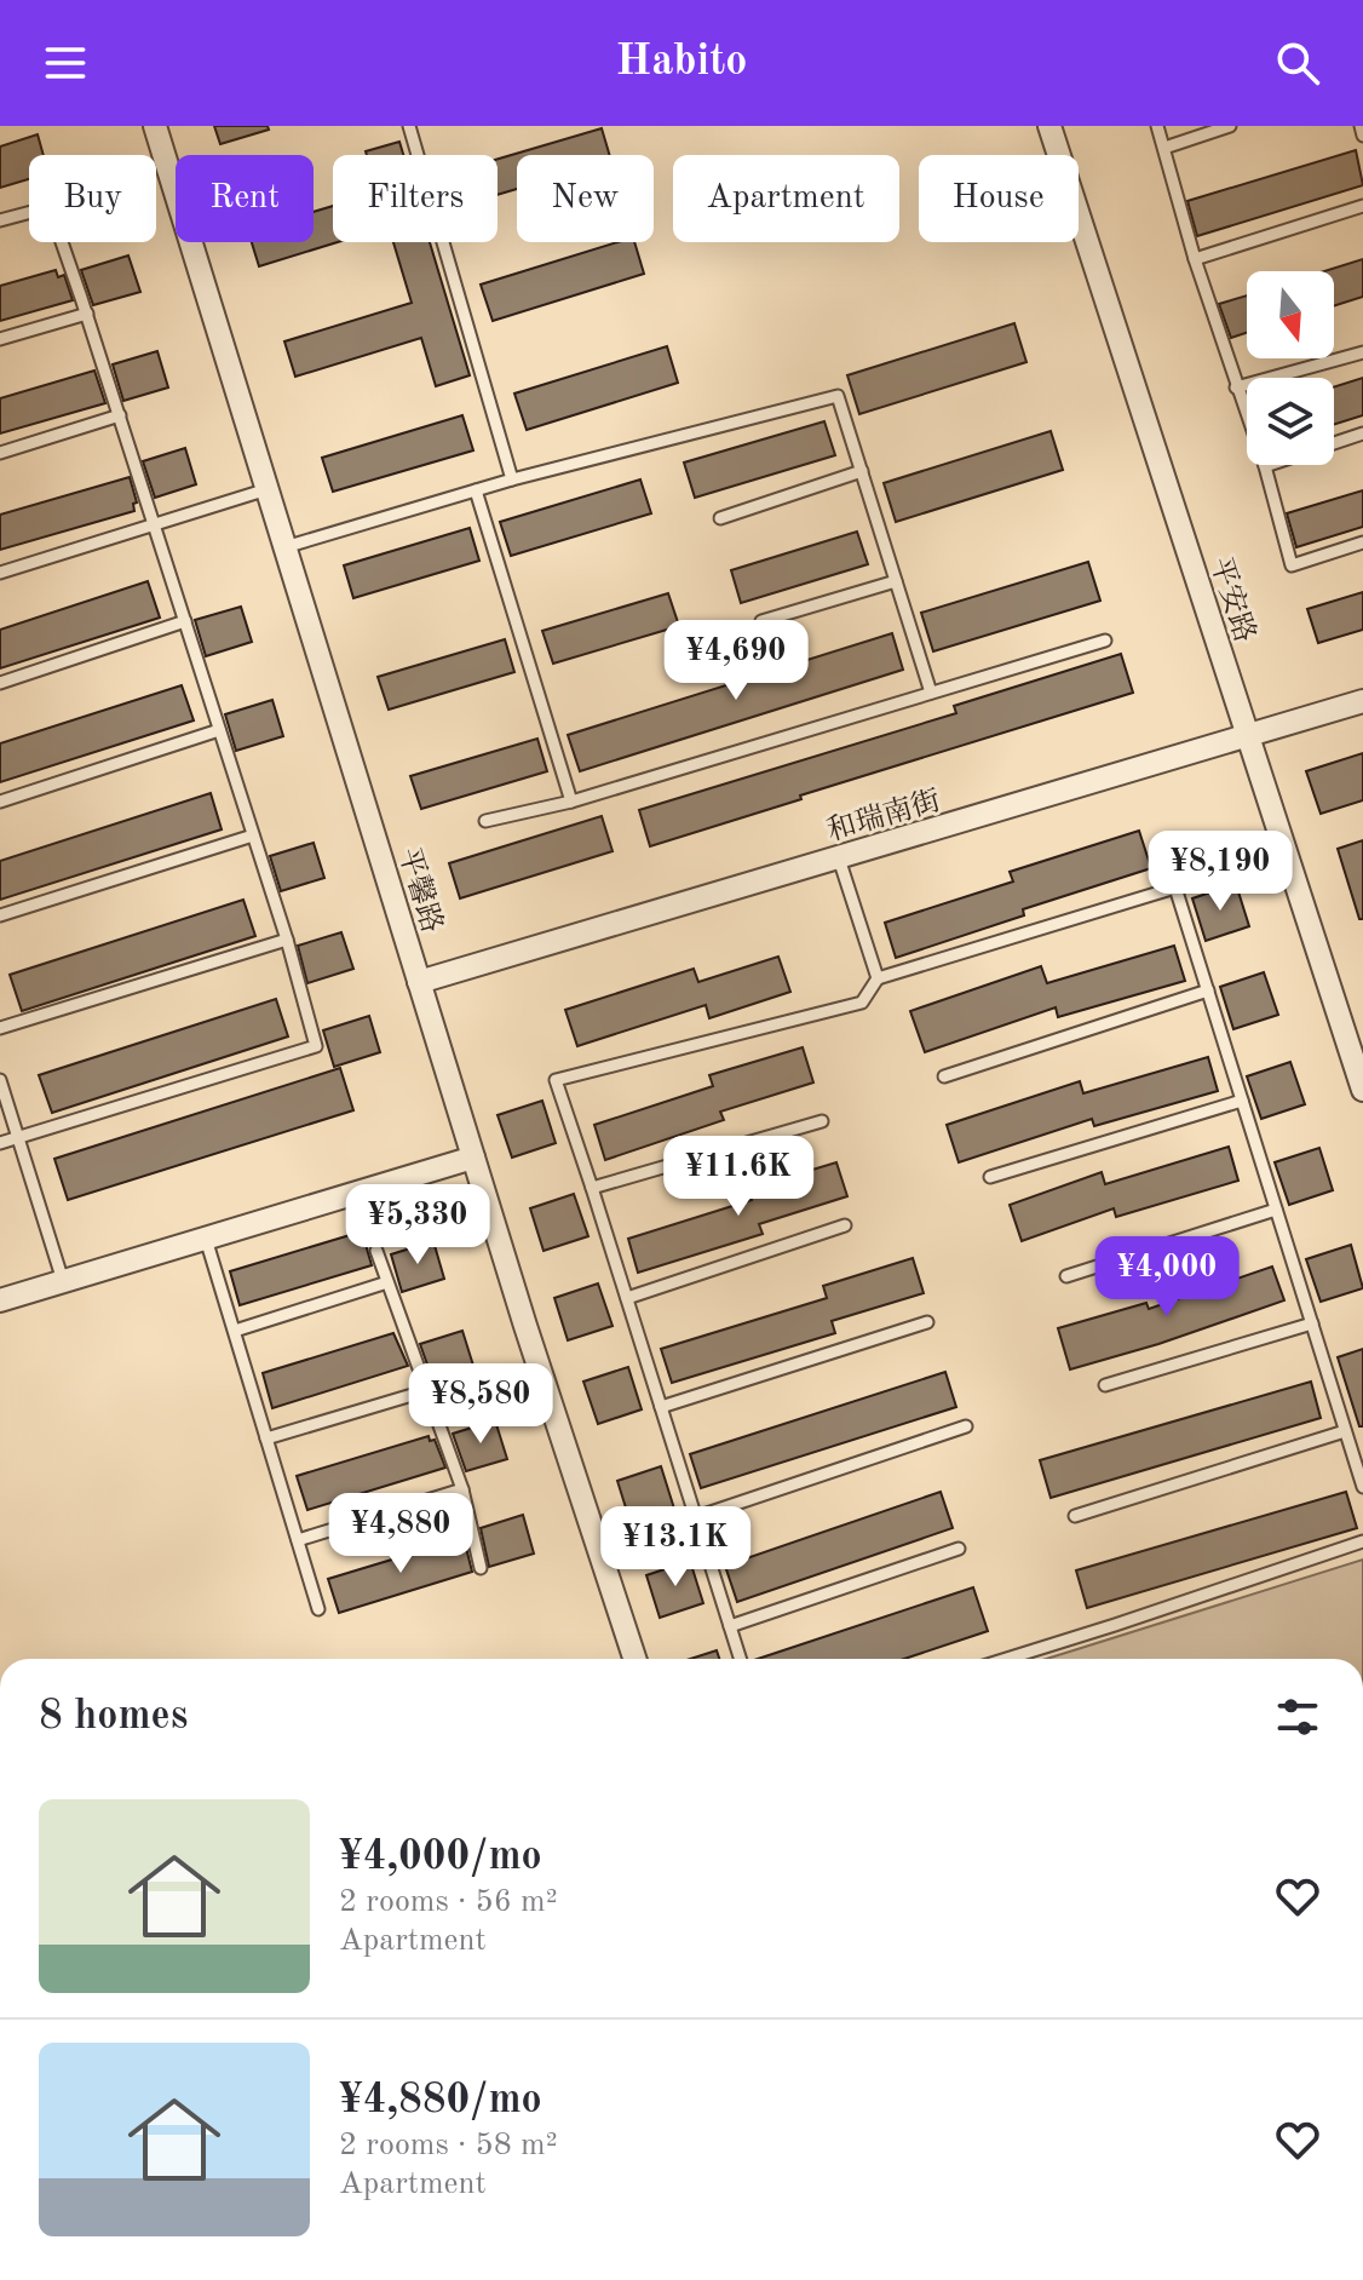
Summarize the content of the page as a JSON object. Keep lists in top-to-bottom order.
{
  "streets": {
    "street": ["平安路", "和瑞南街", "平馨路"]
  },
  "crossings": [
    ["平安路", "和瑞南街"],
    ["和瑞南街", "平馨路"]
  ],
  "north": "bottom",
  "page": {
    "header": "Habito",
    "chip": [
      "Buy",
      "Rent",
      "Filters",
      "New",
      "Apartment",
      "House"
    ],
    "price": [
      "¥4,690",
      "¥8,190",
      "¥11.6K",
      "¥5,330",
      "¥4,000",
      "¥8,580",
      "¥4,880",
      "¥13.1K"
    ],
    "heading": "8 homes",
    "list": [
      {
        "name": "¥4,000/mo",
        "note": "2 rooms · 56 m² · Apartment"
      },
      {
        "name": "¥4,880/mo",
        "note": "2 rooms · 58 m² · Apartment"
      }
    ]
  }
}
